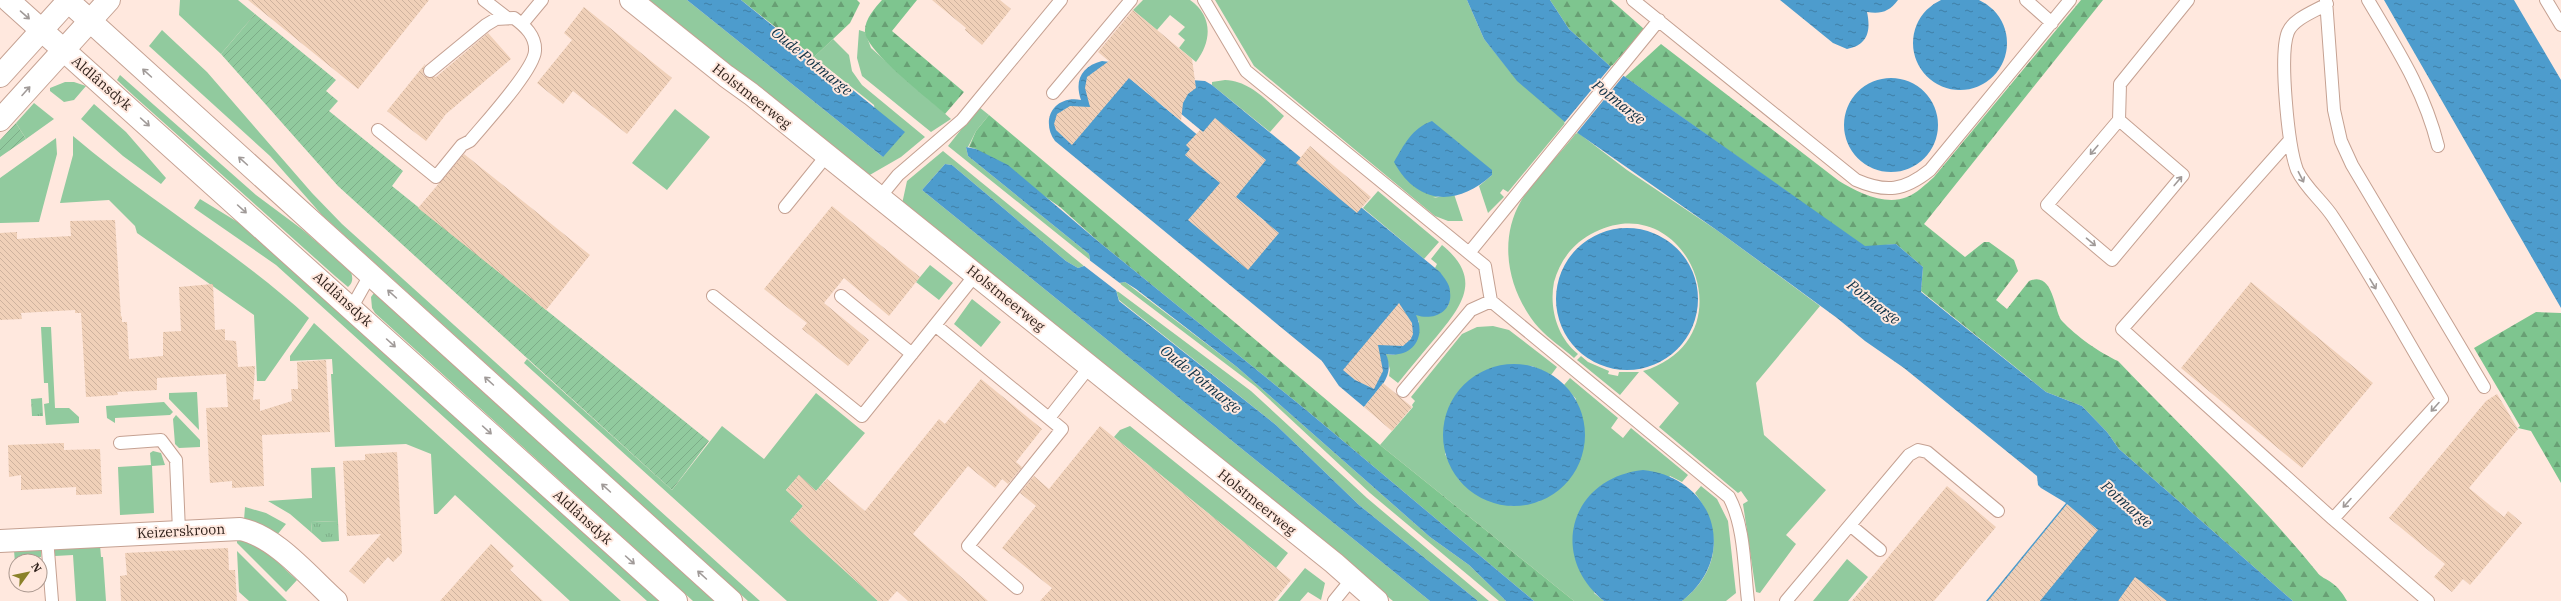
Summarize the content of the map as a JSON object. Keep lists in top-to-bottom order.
{
  "streets": {
    "main road": ["Aldlânsdyk", "Holstmeerweg", "Keizerskroon"]
  },
  "water": ["Oude Potmarge", "Potmarge"],
  "north": "top right"
}
